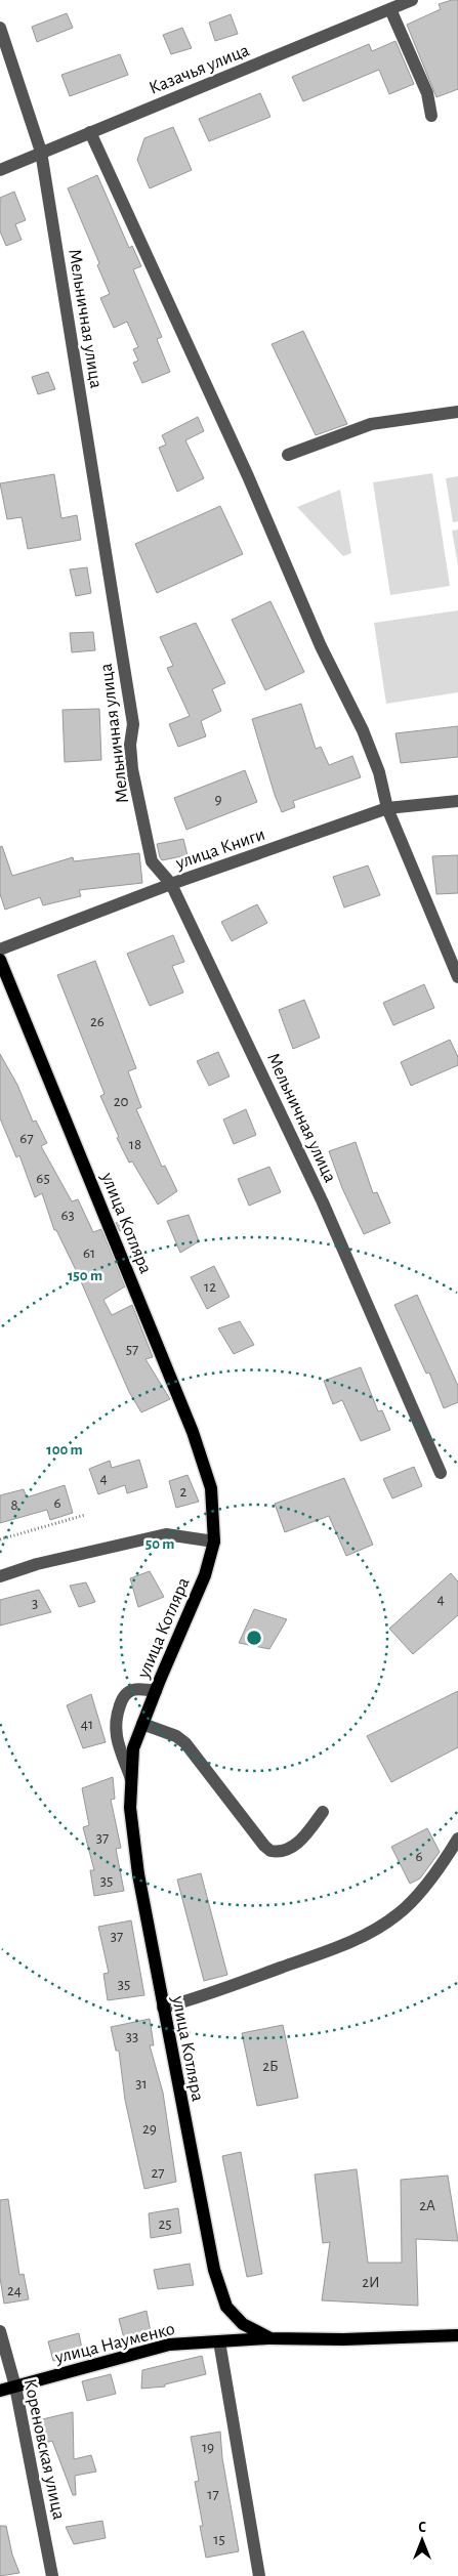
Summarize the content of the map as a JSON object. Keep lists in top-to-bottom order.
{
  "streets": {
    "main road": ["улица Котляра", "улица Науменко"],
    "street": [
      "Казачья улица",
      "Мельничная улица",
      "улица Книги",
      "Кореновская улица"
    ]
  },
  "crossings": [
    ["Казачья улица", "Мельничная улица"],
    ["Мельничная улица", "улица Книги"],
    ["улица Котляра", "улица Науменко"],
    ["улица Науменко", "Кореновская улица"]
  ],
  "house_numbers": [
    "9",
    "26",
    "20",
    "67",
    "18",
    "65",
    "63",
    "61",
    "12",
    "57",
    "4",
    "2",
    "6",
    "8",
    "4",
    "3",
    "41",
    "37",
    "6",
    "35",
    "37",
    "35",
    "33",
    "2Б",
    "31",
    "29",
    "27",
    "2А",
    "25",
    "2И",
    "24",
    "19",
    "17",
    "15"
  ],
  "north": "top",
  "rings": ["150 m", "100 m", "50 m"]
}
